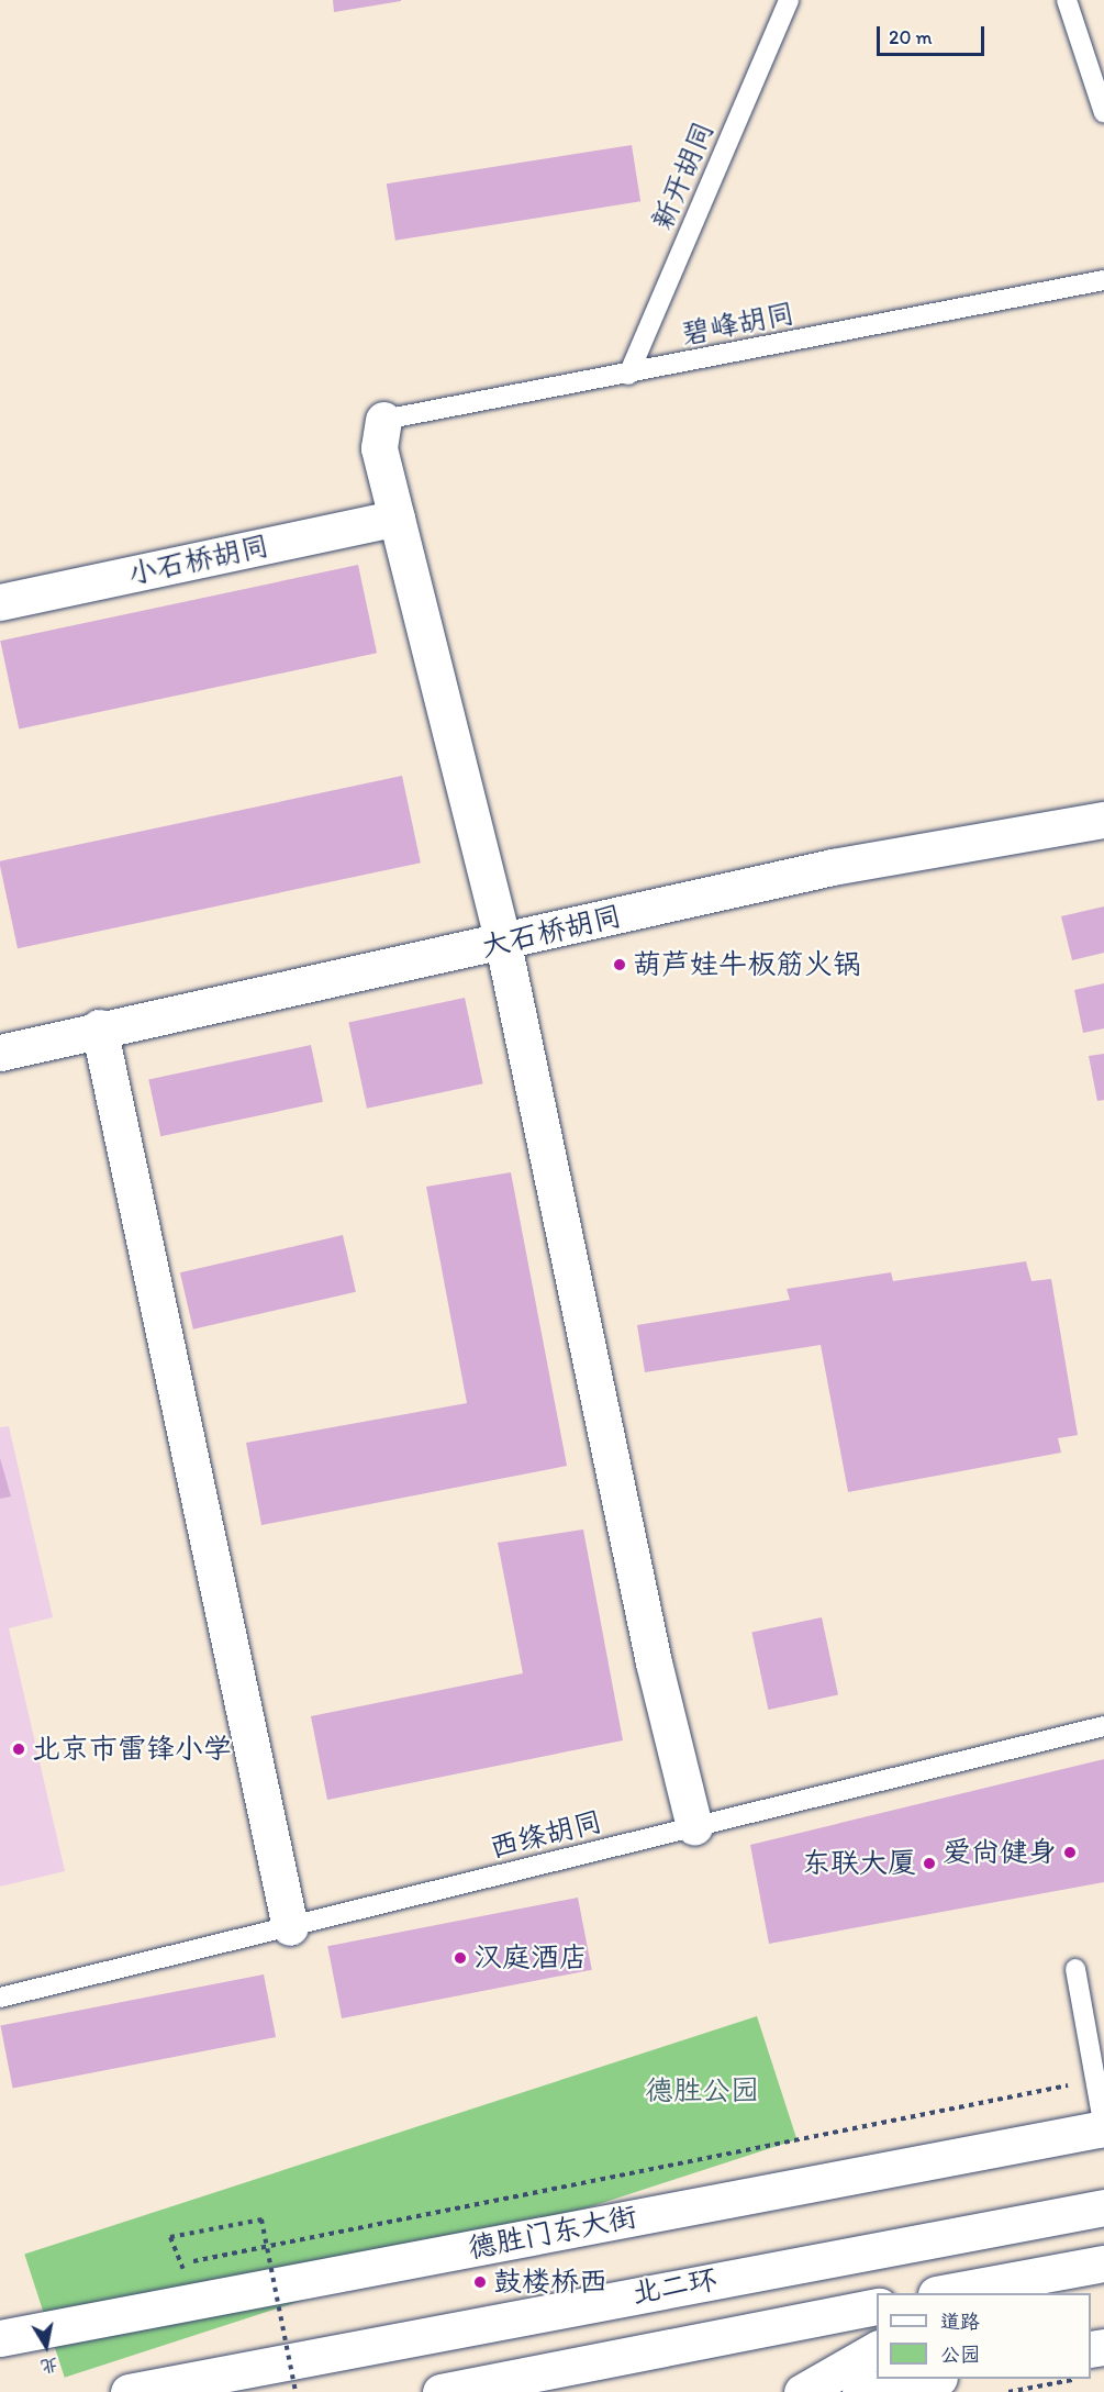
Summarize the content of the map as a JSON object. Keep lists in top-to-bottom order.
{
  "streets": {
    "main road": [
      "小石桥胡同",
      "大石桥胡同",
      "德胜门东大街",
      "北二环"
    ],
    "lane": ["新开胡同", "碧峰胡同", "西绦胡同"]
  },
  "crossings": [
    ["新开胡同", "碧峰胡同"]
  ],
  "parks": ["德胜公园"],
  "places": [
    "葫芦娃牛板筋火锅",
    "北京市雷锋小学",
    "爱尚健身",
    "东联大厦",
    "汉庭酒店",
    "鼓楼桥西"
  ],
  "legend": ["道路", "公园"],
  "scale_bar": "20 m",
  "north": "bottom"
}
